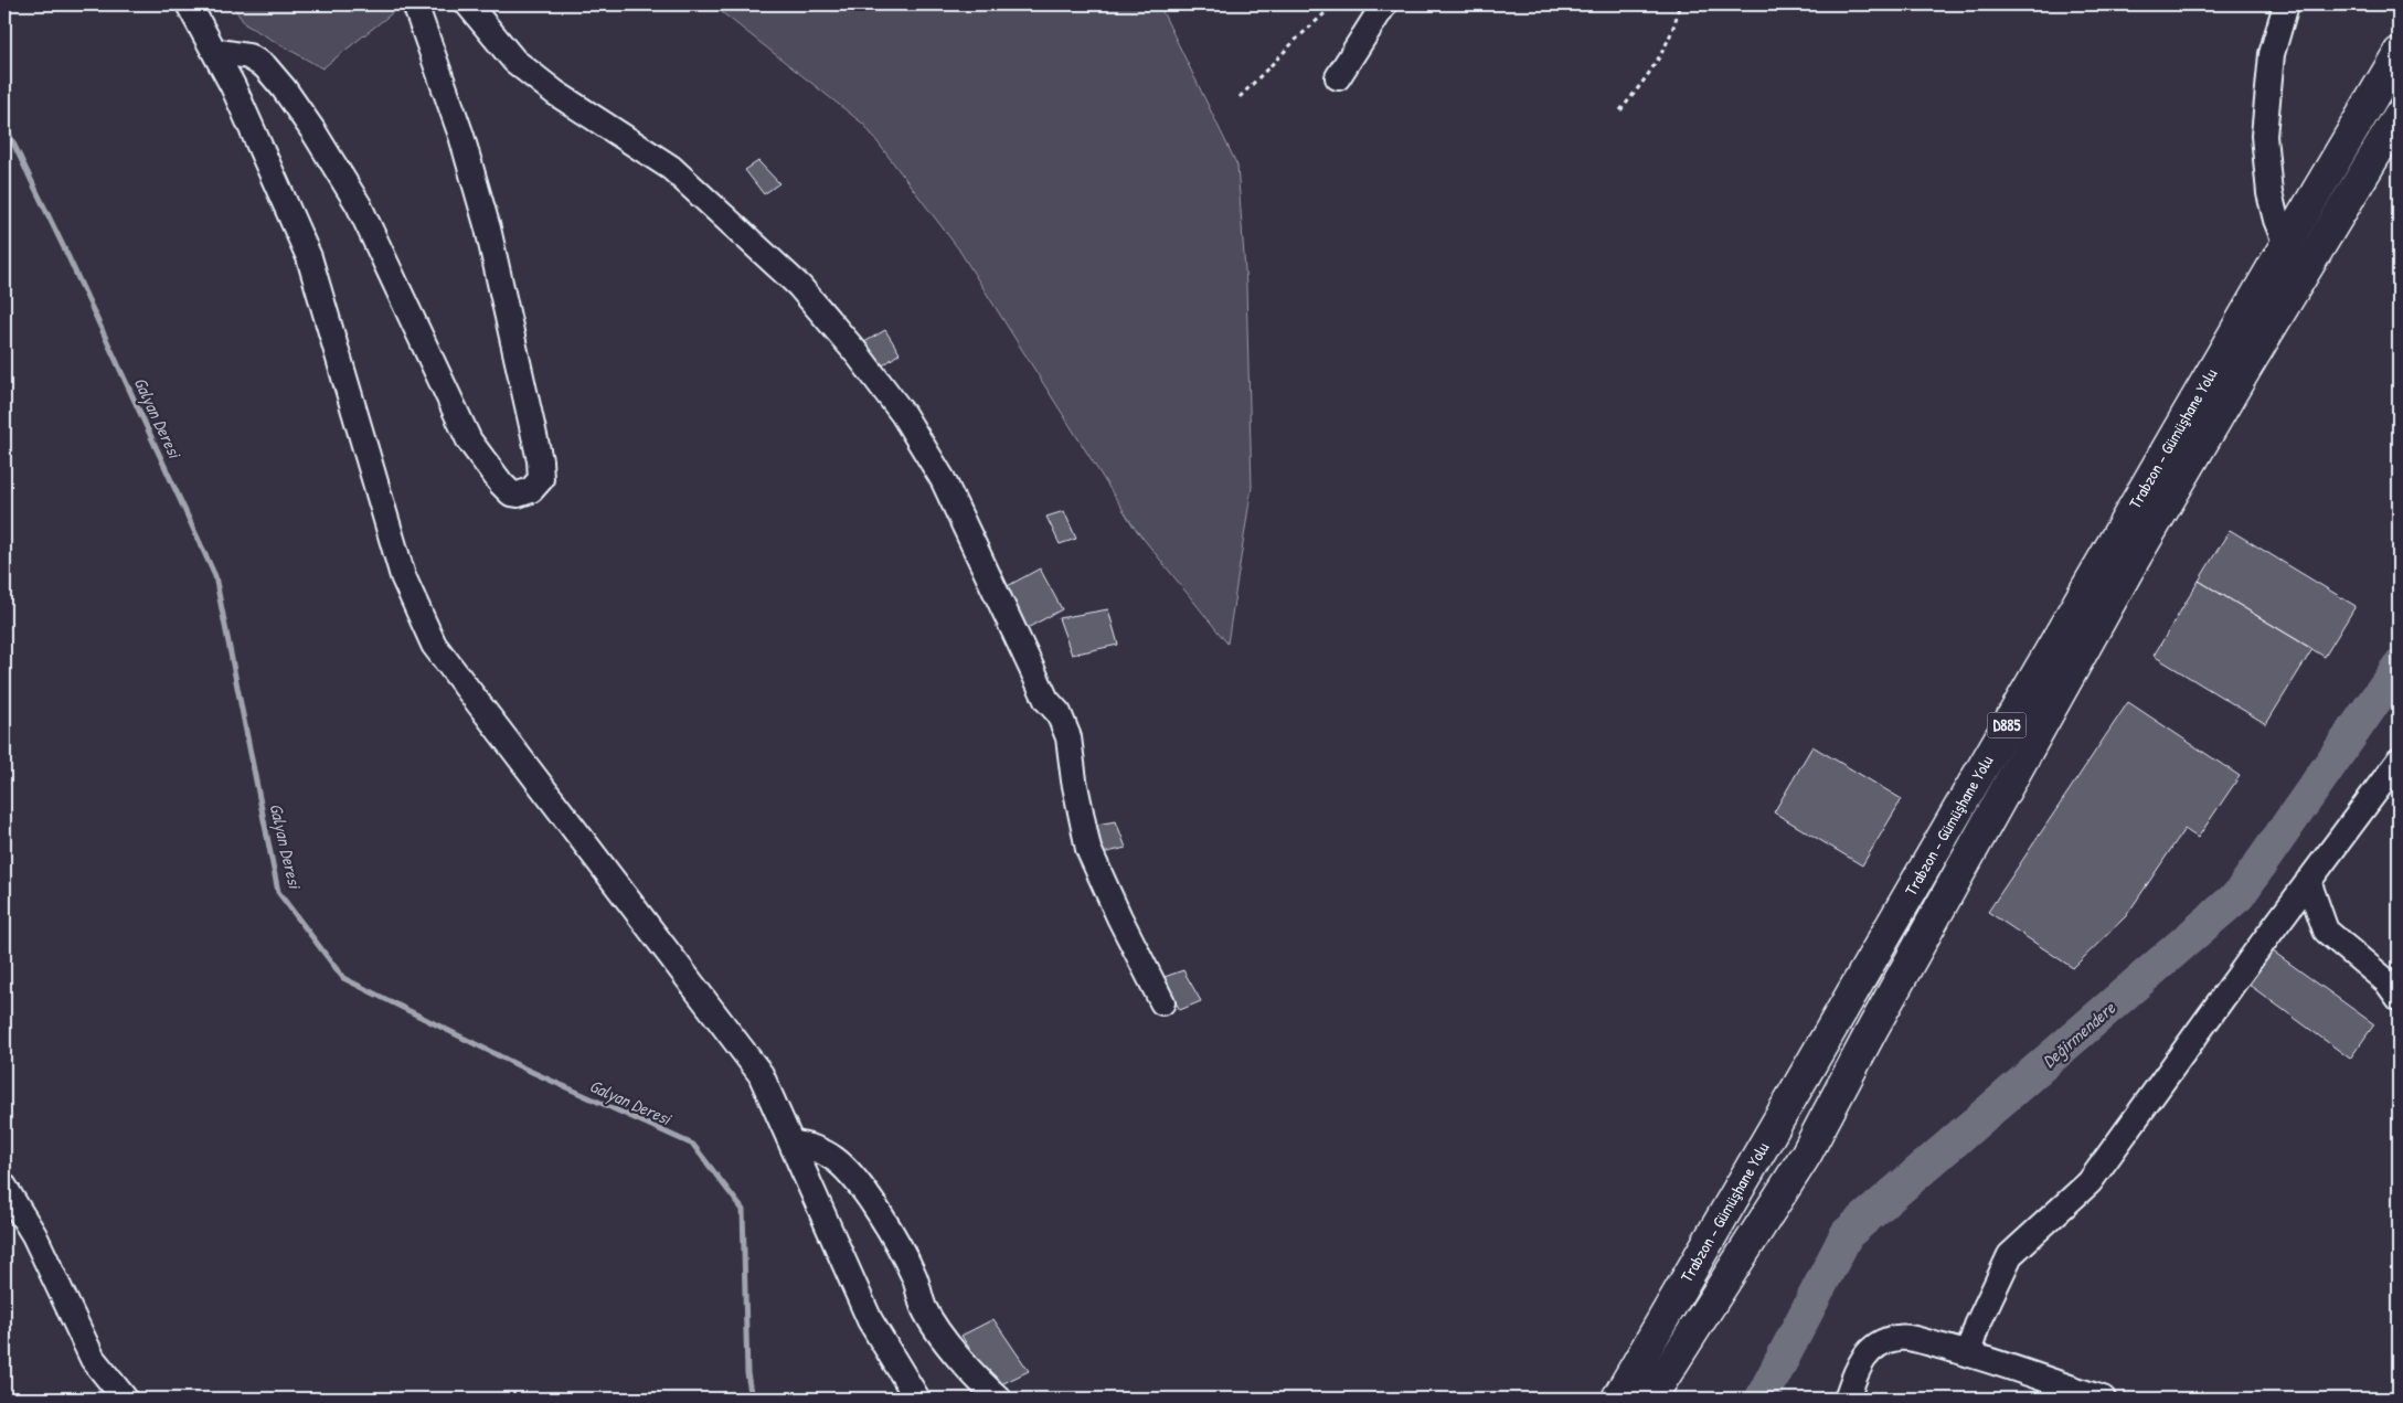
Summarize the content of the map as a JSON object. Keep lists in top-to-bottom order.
{
  "streets": {
    "highway": ["Trabzon - Gümüşhane Yolu", "D885"]
  },
  "water": ["Galyan Deresi", "Değirmendere"]
}
